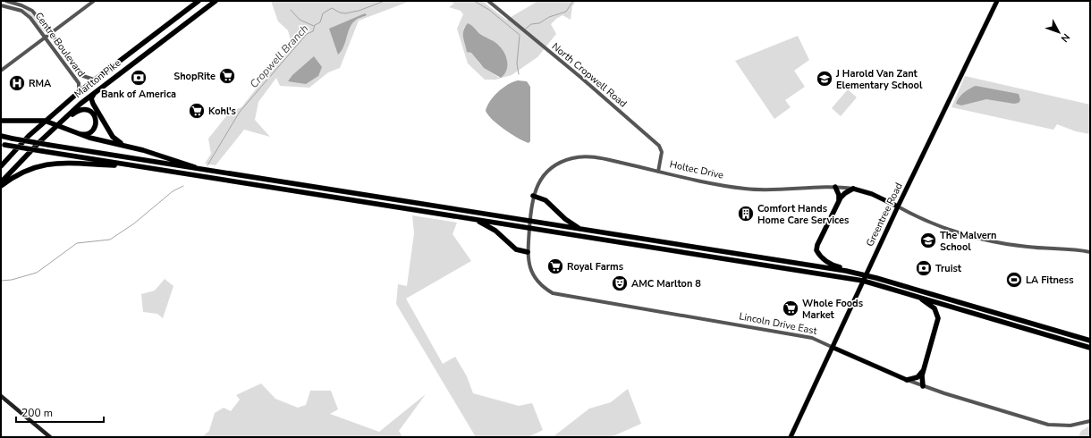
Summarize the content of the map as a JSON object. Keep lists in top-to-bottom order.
{
  "streets": {
    "highway": ["Marlton Pike"],
    "main road": ["Holtec Drive", "Greentree Road", "Lincoln Drive East"],
    "street": ["Centre Boulevard", "North Cropwell Road"]
  },
  "crossings": [
    ["Centre Boulevard", "Marlton Pike"],
    ["North Cropwell Road", "Holtec Drive"],
    ["Holtec Drive", "Greentree Road"],
    ["Holtec Drive", "Lincoln Drive East"],
    ["Greentree Road", "Lincoln Drive East"]
  ],
  "water": ["Cropwell Branch"],
  "places": {
    "supermarket": [
      "ShopRite",
      "Kohl's",
      "Royal Farms",
      "Whole Foods Market"
    ],
    "bank": ["Bank of America", "Truist"],
    "school or university": ["J Harold Van Zant Elementary School", "The Malvern School"],
    "hospital": ["RMA"],
    "building": ["Comfort Hands Home Care Services"],
    "sports": ["LA Fitness"],
    "theatre": ["AMC Marlton 8"]
  },
  "scale_bar": "200 m",
  "north": "bottom right"
}
